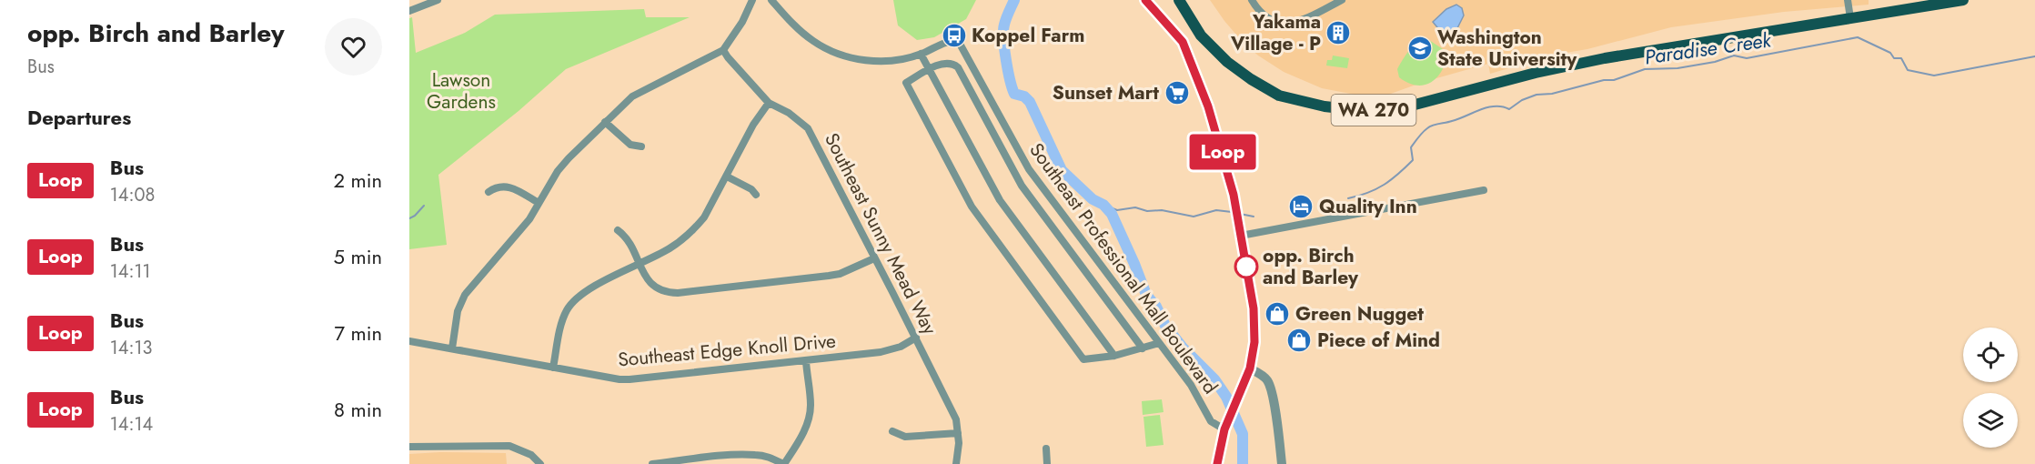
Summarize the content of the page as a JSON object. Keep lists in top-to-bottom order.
{
  "streets": {
    "main road": ["WA 270"],
    "street": ["Southeast Sunny Mead Way", "Southeast Professional Mall Boulevard", "Southeast Edge Knoll Drive"]
  },
  "crossings": [
    ["Southeast Sunny Mead Way", "Southeast Edge Knoll Drive"]
  ],
  "water": ["Paradise Creek"],
  "parks": ["Lawson Gardens"],
  "places": {
    "building": ["Yakama Village - P"],
    "bus stop": ["Koppel Farm"],
    "school or university": ["Washington State University"],
    "supermarket": ["Sunset Mart"],
    "hotel": ["Quality Inn"],
    "other": ["opp. Birch and Barley"],
    "shop": ["Green Nugget", "Piece of Mind"]
  },
  "lines": ["bus line Loop"],
  "page": {
    "heading": [
      ["opp. Birch and Barley", "Bus"],
      "Departures"
    ],
    "on_map": "Loop",
    "list": [
      {
        "mark": "Loop",
        "name": "Bus",
        "note": "14:08",
        "value": "2 min"
      },
      {
        "mark": "Loop",
        "name": "Bus",
        "note": "14:11",
        "value": "5 min"
      },
      {
        "mark": "Loop",
        "name": "Bus",
        "note": "14:13",
        "value": "7 min"
      },
      {
        "mark": "Loop",
        "name": "Bus",
        "note": "14:14",
        "value": "8 min"
      }
    ]
  }
}
